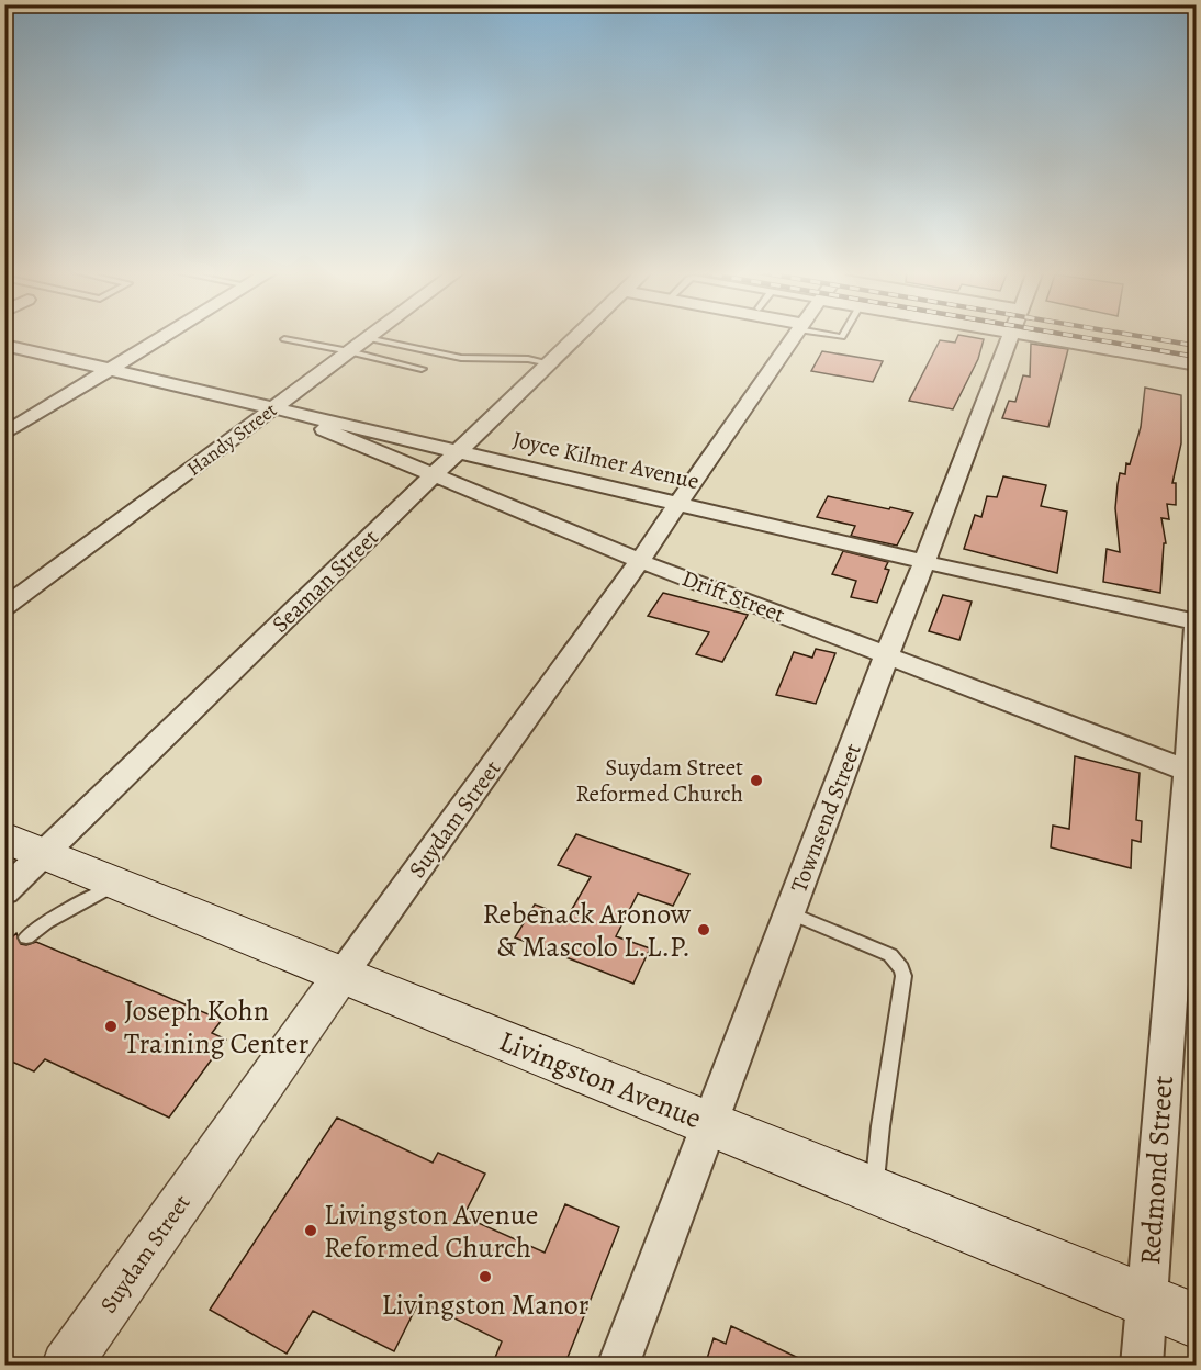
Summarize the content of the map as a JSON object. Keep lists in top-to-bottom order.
{
  "streets": {
    "main road": ["Livingston Avenue"],
    "street": [
      "Handy Street",
      "Joyce Kilmer Avenue",
      "Seaman Street",
      "Drift Street",
      "Townsend Street",
      "Suydam Street",
      "Redmond Street"
    ]
  },
  "crossings": [
    ["Handy Street", "Joyce Kilmer Avenue"],
    ["Handy Street", "Drift Street"],
    ["Joyce Kilmer Avenue", "Seaman Street"],
    ["Joyce Kilmer Avenue", "Drift Street"],
    ["Joyce Kilmer Avenue", "Townsend Street"],
    ["Joyce Kilmer Avenue", "Suydam Street"],
    ["Joyce Kilmer Avenue", "Redmond Street"],
    ["Seaman Street", "Drift Street"],
    ["Seaman Street", "Livingston Avenue"],
    ["Drift Street", "Townsend Street"],
    ["Drift Street", "Suydam Street"],
    ["Drift Street", "Redmond Street"],
    ["Townsend Street", "Livingston Avenue"],
    ["Suydam Street", "Livingston Avenue"],
    ["Livingston Avenue", "Redmond Street"]
  ],
  "places": [
    "Suydam Street Reformed Church",
    "Rebenack Aronow & Mascolo L.L.P.",
    "Joseph Kohn Training Center",
    "Livingston Avenue Reformed Church",
    "Livingston Manor"
  ]
}
